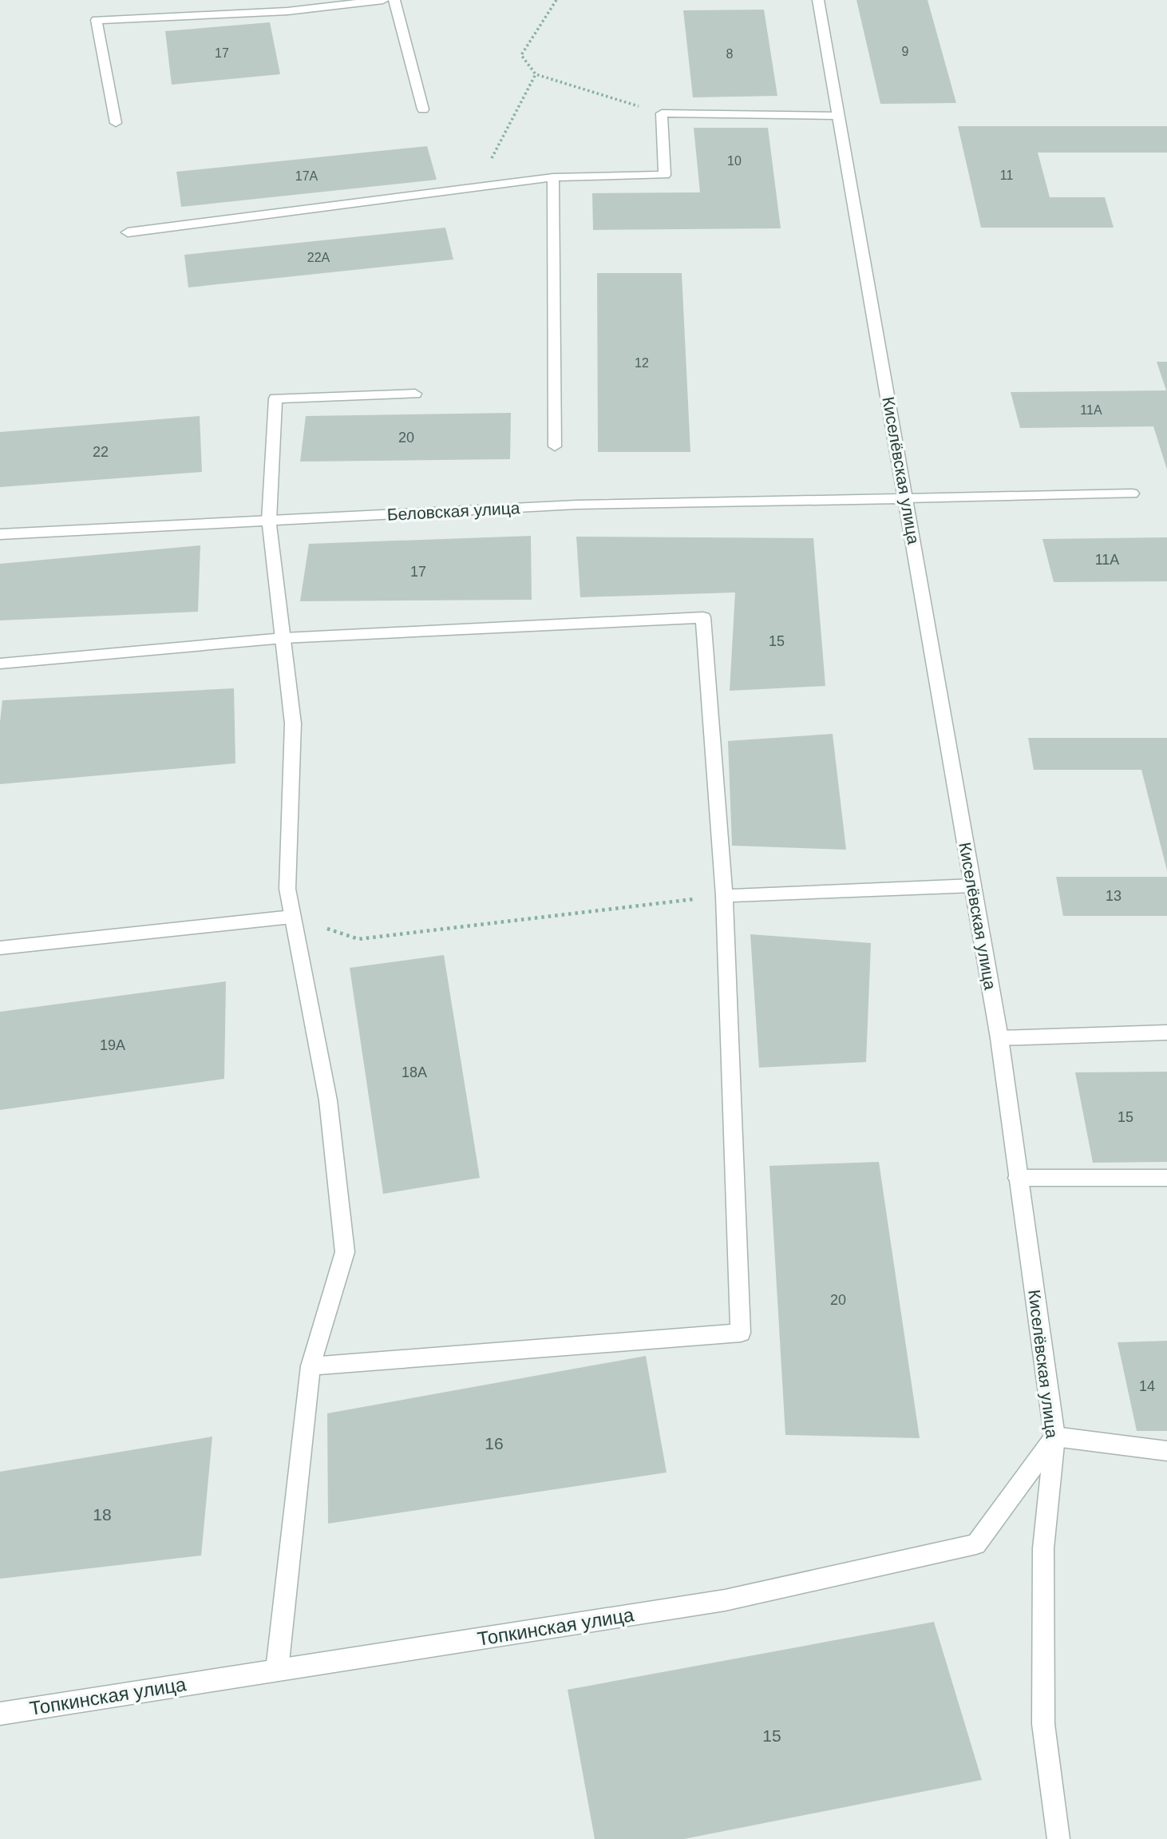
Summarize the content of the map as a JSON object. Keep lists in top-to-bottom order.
{
  "streets": {
    "street": ["Киселёвская улица", "Беловская улица", "Топкинская улица"]
  },
  "crossings": [
    ["Киселёвская улица", "Беловская улица"],
    ["Киселёвская улица", "Топкинская улица"]
  ],
  "house_numbers": [
    "9",
    "17",
    "8",
    "10",
    "11",
    "17А",
    "22А",
    "12",
    "11А",
    "20",
    "22",
    "11А",
    "17",
    "15",
    "13",
    "19А",
    "18А",
    "15",
    "20",
    "14",
    "16",
    "18",
    "15"
  ]
}
